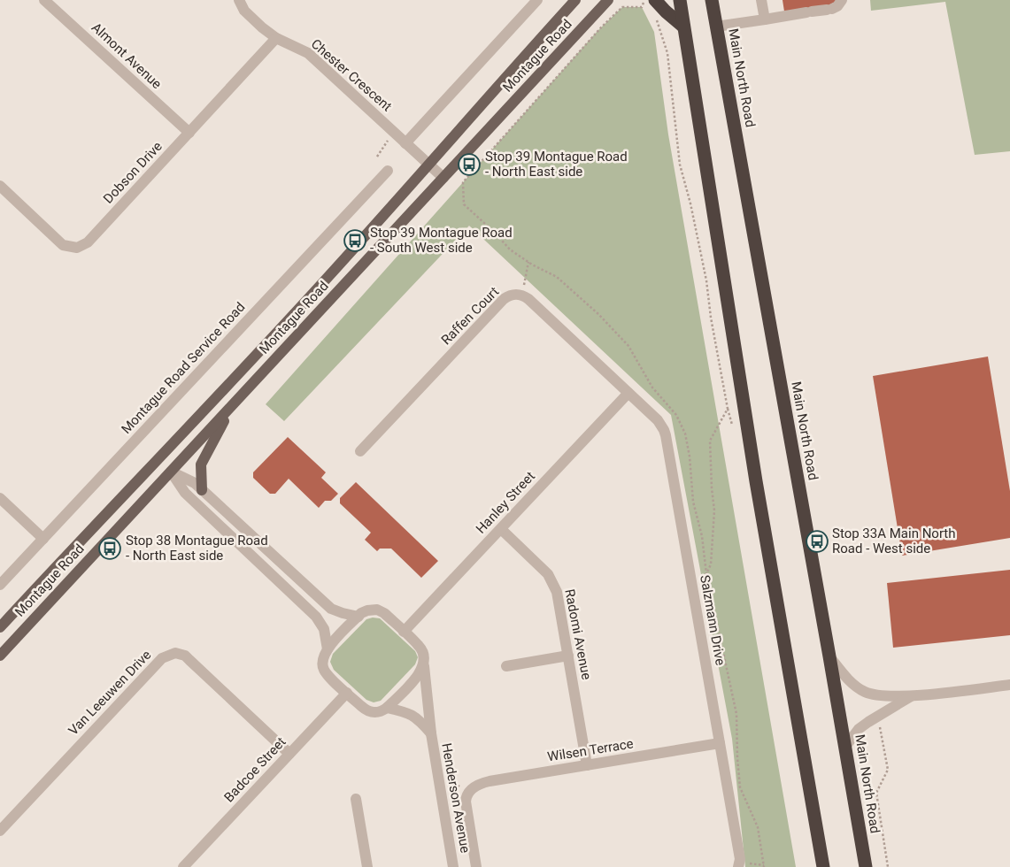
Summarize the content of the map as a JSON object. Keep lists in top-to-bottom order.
{
  "streets": {
    "highway": ["Main North Road"],
    "main road": ["Montague Road"],
    "street": [
      "Almont Avenue",
      "Chester Crescent",
      "Dobson Drive",
      "Raffen Court",
      "Montague Road Service Road",
      "Hanley Street",
      "Salzmann Drive",
      "Radomi Avenue",
      "Van Leeuwen Drive",
      "Wilsen Terrace",
      "Badcoe Street",
      "Henderson Avenue"
    ]
  },
  "crossings": [
    ["Almont Avenue", "Dobson Drive"],
    ["Montague Road", "Chester Crescent"],
    ["Chester Crescent", "Dobson Drive"],
    ["Raffen Court", "Hanley Street"],
    ["Raffen Court", "Salzmann Drive"],
    ["Hanley Street", "Salzmann Drive"],
    ["Hanley Street", "Radomi Avenue"],
    ["Hanley Street", "Badcoe Street"],
    ["Hanley Street", "Henderson Avenue"],
    ["Salzmann Drive", "Wilsen Terrace"],
    ["Radomi Avenue", "Wilsen Terrace"],
    ["Van Leeuwen Drive", "Badcoe Street"],
    ["Badcoe Street", "Henderson Avenue"]
  ],
  "places": {
    "bus stop": [
      "Stop 39 Montague Road - North East side",
      "Stop 39 Montague Road - South West side",
      "Stop 33A Main North Road - West side",
      "Stop 38 Montague Road - North East side"
    ]
  }
}
